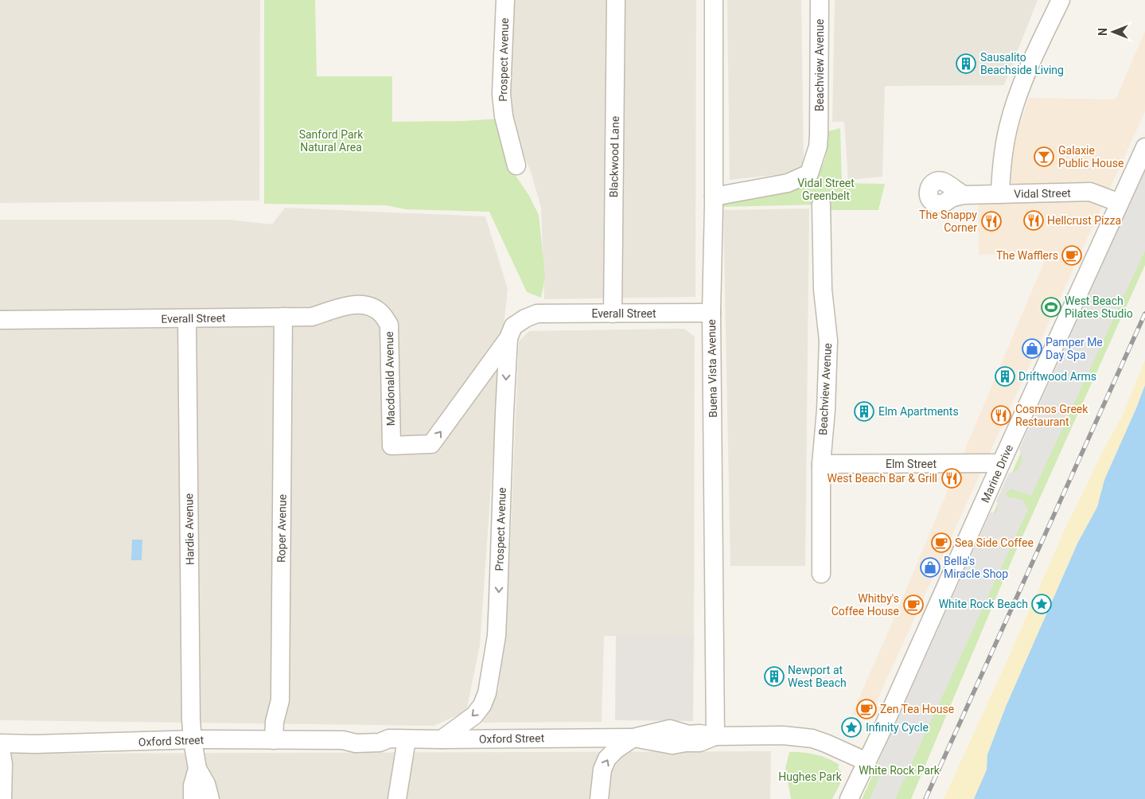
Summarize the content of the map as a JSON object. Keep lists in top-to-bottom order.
{
  "streets": {
    "street": [
      "Prospect Avenue",
      "Beachview Avenue",
      "Blackwood Lane",
      "Vidal Street",
      "Everall Street",
      "Buena Vista Avenue",
      "Macdonald Avenue",
      "Elm Street",
      "Marine Drive",
      "Roper Avenue",
      "Hardie Avenue",
      "Oxford Street"
    ]
  },
  "crossings": [
    ["Prospect Avenue", "Everall Street"],
    ["Prospect Avenue", "Macdonald Avenue"],
    ["Prospect Avenue", "Oxford Street"],
    ["Beachview Avenue", "Buena Vista Avenue"],
    ["Beachview Avenue", "Elm Street"],
    ["Blackwood Lane", "Everall Street"],
    ["Vidal Street", "Marine Drive"],
    ["Everall Street", "Buena Vista Avenue"],
    ["Everall Street", "Macdonald Avenue"],
    ["Everall Street", "Roper Avenue"],
    ["Everall Street", "Hardie Avenue"],
    ["Buena Vista Avenue", "Oxford Street"],
    ["Elm Street", "Marine Drive"],
    ["Marine Drive", "Oxford Street"],
    ["Roper Avenue", "Oxford Street"],
    ["Hardie Avenue", "Oxford Street"]
  ],
  "one_way": ["Prospect Avenue"],
  "parks": [
    "Sanford Park Natural Area",
    "Vidal Street Greenbelt",
    "White Rock Park",
    "Hughes Park"
  ],
  "places": {
    "building": [
      "Sausalito Beachside Living",
      "Driftwood Arms",
      "Elm Apartments",
      "Newport at West Beach"
    ],
    "bar": ["Galaxie Public House"],
    "restaurant": [
      "Hellcrust Pizza",
      "The Snappy Corner",
      "Cosmos Greek Restaurant",
      "West Beach Bar & Grill"
    ],
    "cafe": [
      "The Wafflers",
      "Sea Side Coffee",
      "Whitby's Coffee House",
      "Zen Tea House"
    ],
    "sports": ["West Beach Pilates Studio"],
    "shop": ["Pamper Me Day Spa", "Bella's Miracle Shop"],
    "place": ["White Rock Beach", "Infinity Cycle"]
  },
  "north": "left"
}
